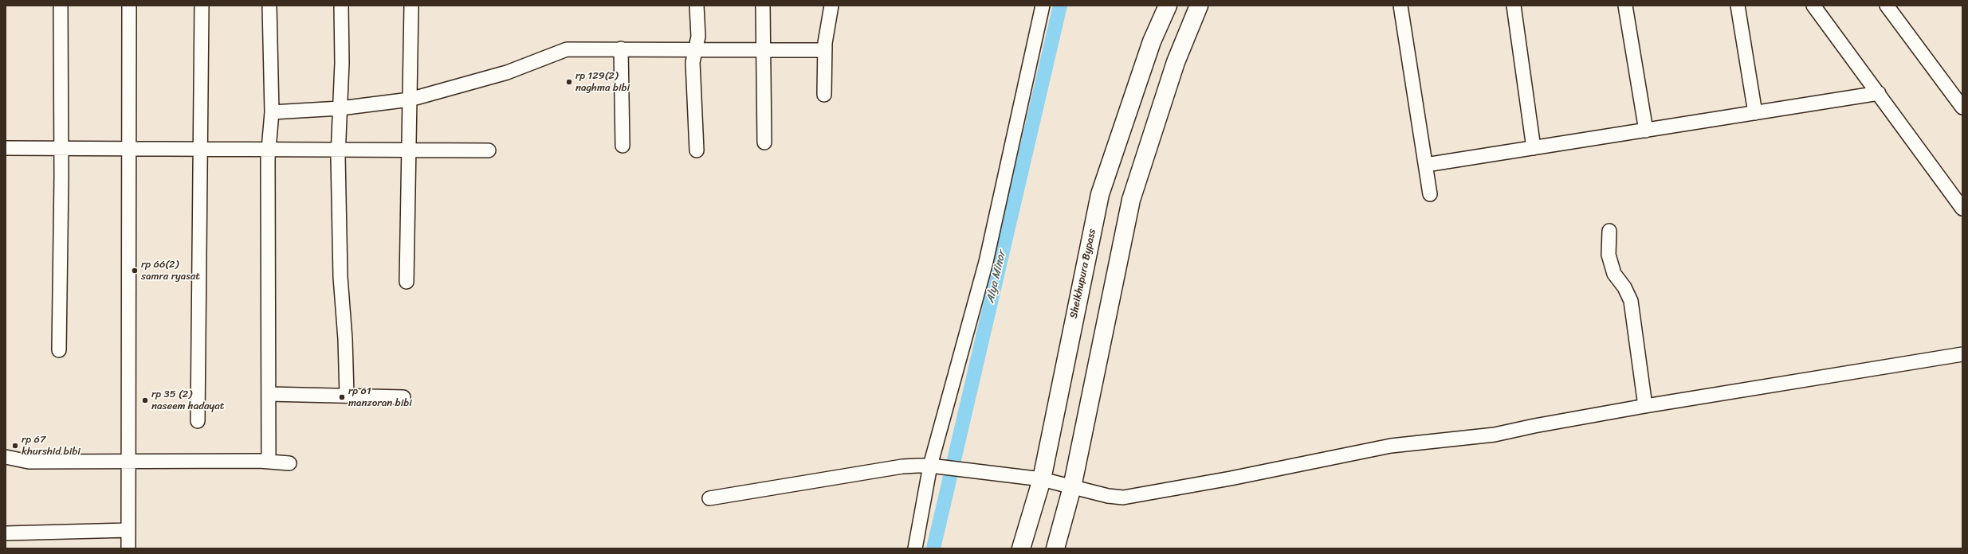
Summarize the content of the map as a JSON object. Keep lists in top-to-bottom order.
{
  "streets": {
    "highway": ["Sheikhupura Bypass"]
  },
  "water": ["Alya Minor"],
  "places": [
    "rp 129(2) naghma bibi",
    "rp 66(2) samra ryasat",
    "rp 61 manzoran bibi",
    "rp 35 (2) naseem hadayat",
    "rp 67 khurshid bibi"
  ]
}
